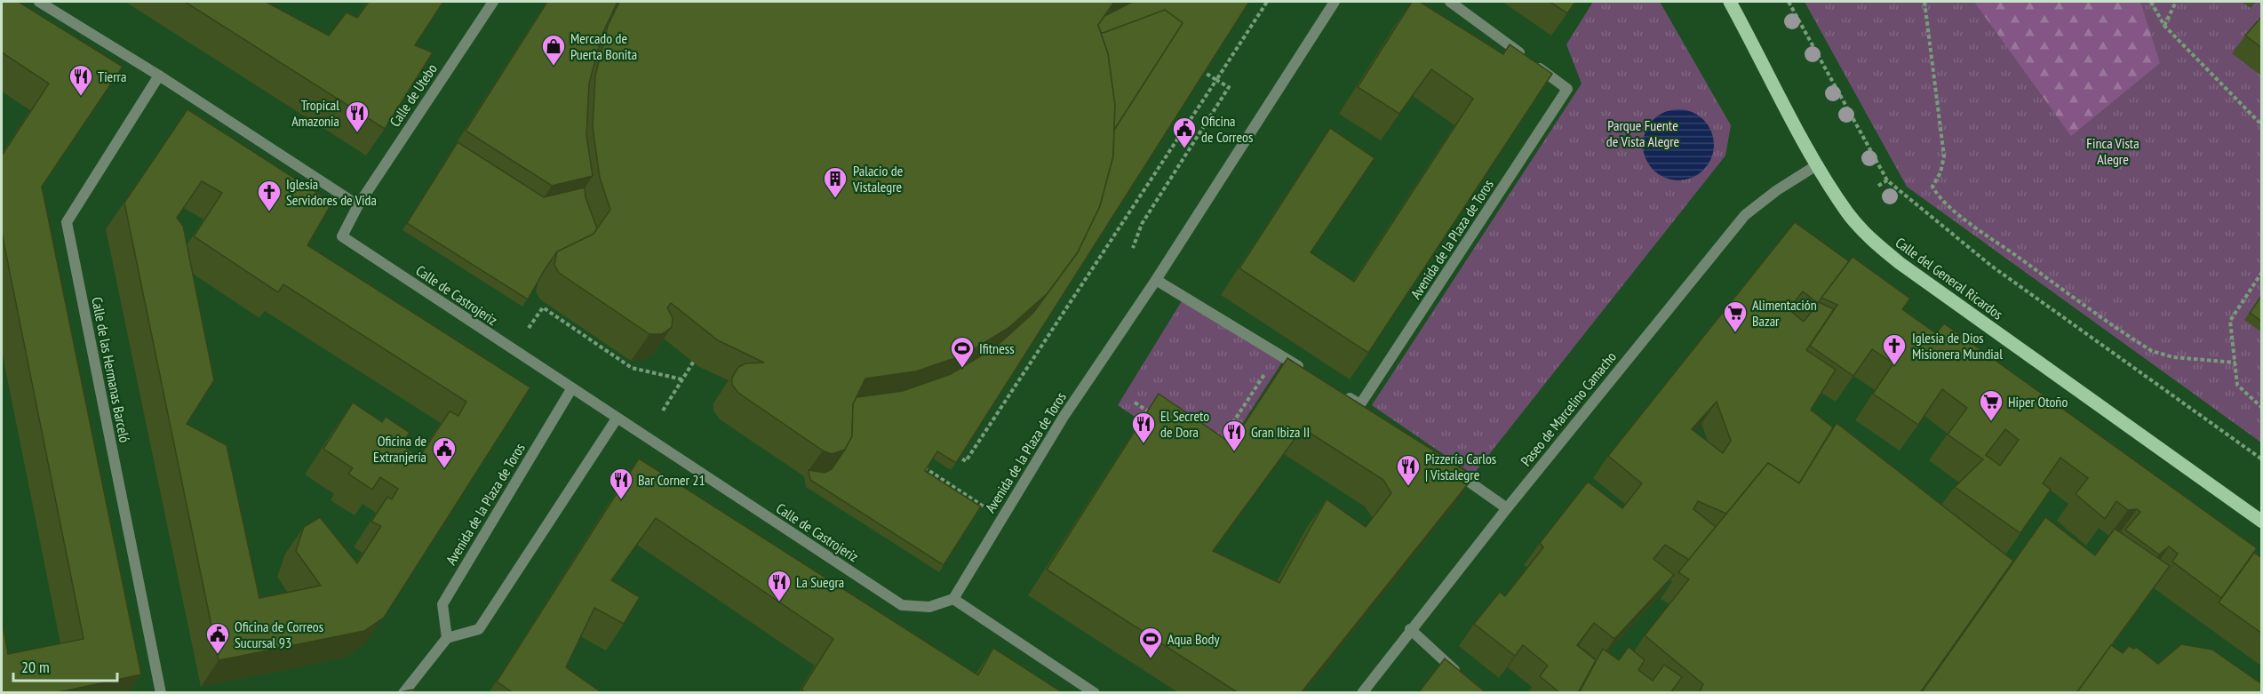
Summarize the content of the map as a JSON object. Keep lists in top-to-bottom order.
{
  "streets": {
    "main road": ["Calle del General Ricardos"],
    "street": [
      "Calle de Utebo",
      "Avenida de la Plaza de Toros",
      "Calle de Castrojeriz",
      "Calle de las Hermanas Barceló",
      "Paseo de Marcelino Camacho"
    ]
  },
  "crossings": [
    ["Calle de Utebo", "Calle de Castrojeriz"],
    ["Avenida de la Plaza de Toros", "Calle de Castrojeriz"],
    ["Calle del General Ricardos", "Paseo de Marcelino Camacho"]
  ],
  "parks": ["Parque Fuente de Vista Alegre", "Finca Vista Alegre"],
  "places": {
    "shop": ["Mercado de Puerta Bonita"],
    "restaurant": [
      "Tierra",
      "Tropical Amazonia",
      "El Secreto de Dora",
      "Gran Ibiza II",
      "Pizzería Carlos | Vistalegre",
      "Bar Corner 21",
      "La Suegra"
    ],
    "public building": ["Oficina de Correos", "Oficina de Extranjería", "Oficina de Correos Sucursal 93"],
    "building": ["Palacio de Vistalegre"],
    "church": ["Iglesia Servidores de Vida", "Iglesia de Dios Misionera Mundial"],
    "supermarket": ["Alimentación Bazar", "Hiper Otoño"],
    "sports": ["Ifitness", "Aqua Body"]
  },
  "scale_bar": "20 m"
}
